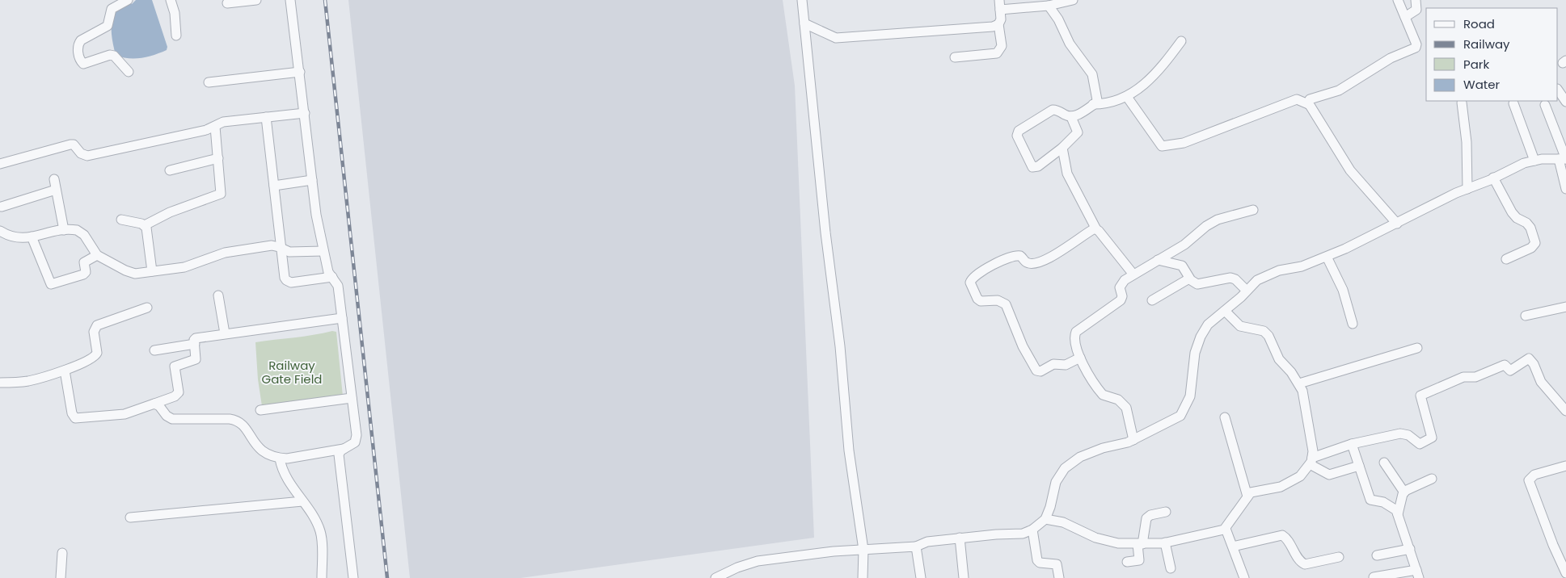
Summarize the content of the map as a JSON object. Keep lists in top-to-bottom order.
{
  "parks": ["Railway Gate Field"],
  "legend": [
    "Road",
    "Railway",
    "Park",
    "Water"
  ]
}
